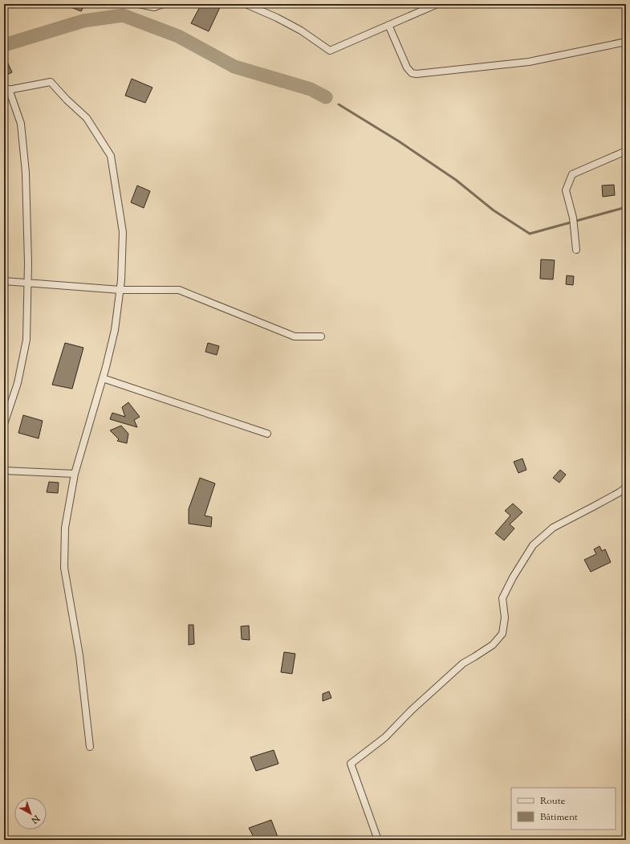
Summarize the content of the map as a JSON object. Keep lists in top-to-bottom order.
{
  "legend": ["Route", "Bâtiment"],
  "north": "bottom right"
}
